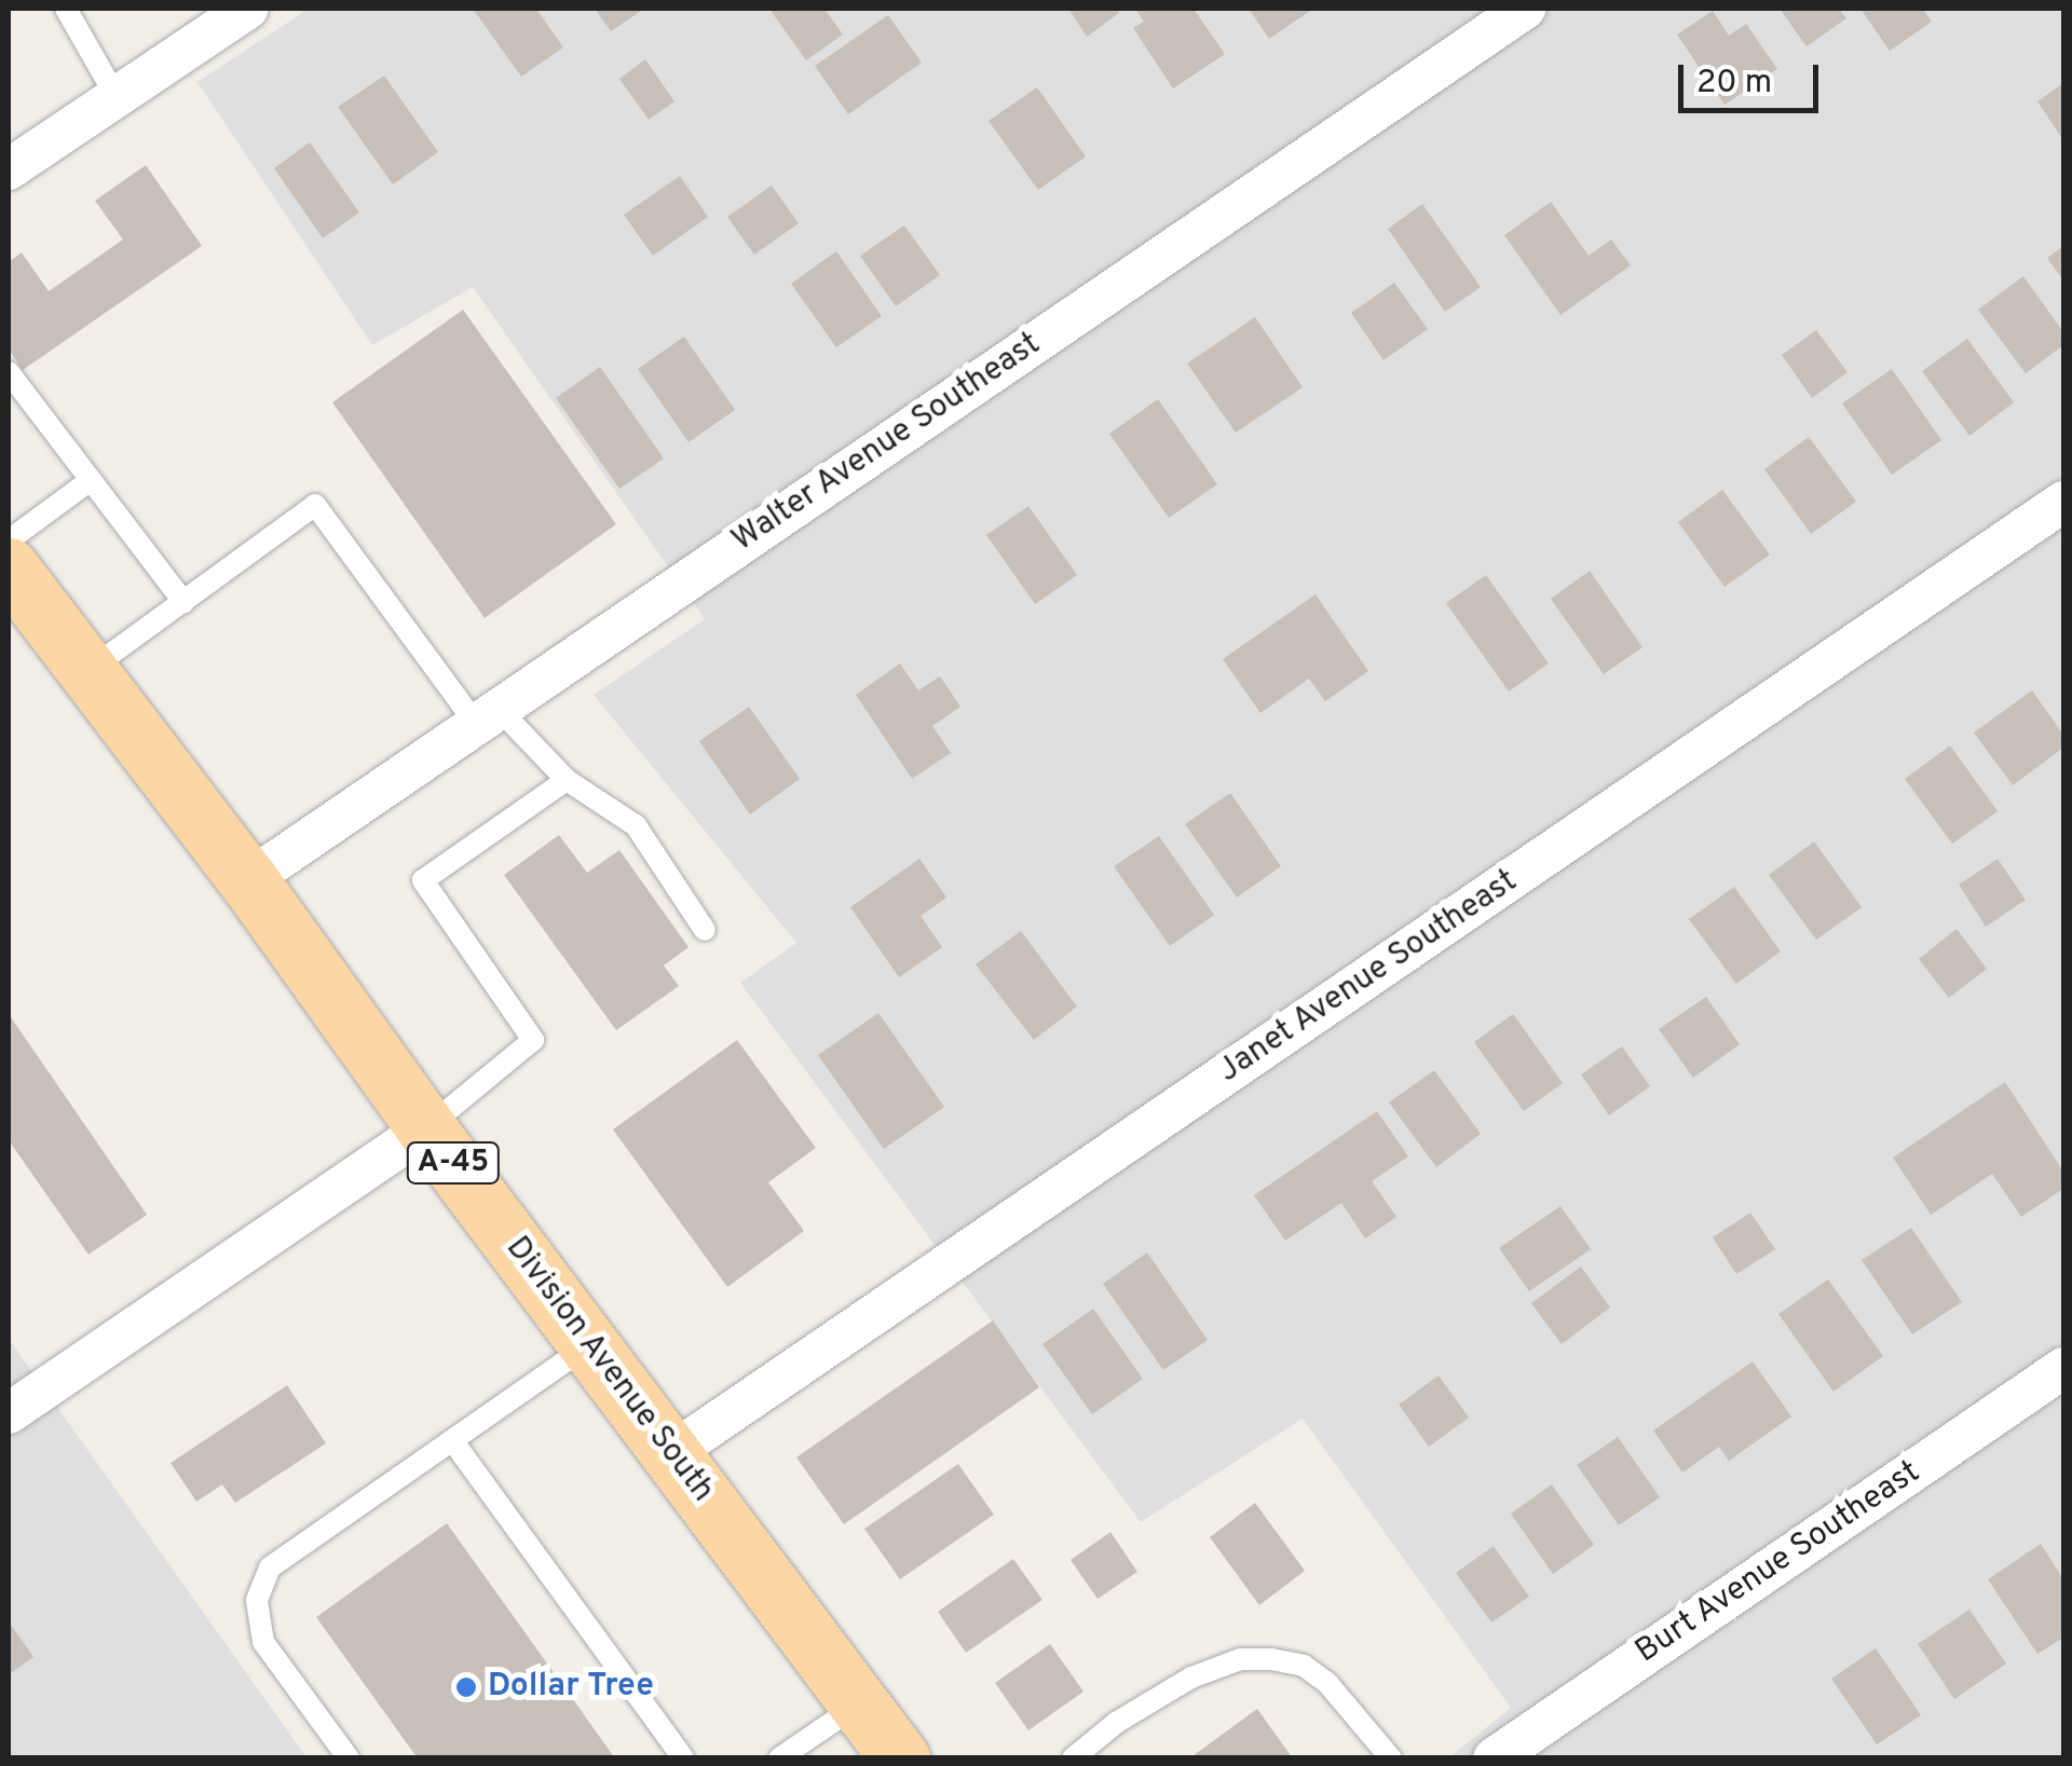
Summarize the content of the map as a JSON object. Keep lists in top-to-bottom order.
{
  "streets": {
    "main road": ["A-45", "Division Avenue South"],
    "street": ["Walter Avenue Southeast", "Janet Avenue Southeast", "Burt Avenue Southeast"]
  },
  "crossings": [
    ["Walter Avenue Southeast", "Division Avenue South"],
    ["Janet Avenue Southeast", "Division Avenue South"]
  ],
  "places": ["Dollar Tree"],
  "scale_bar": "20 m"
}
